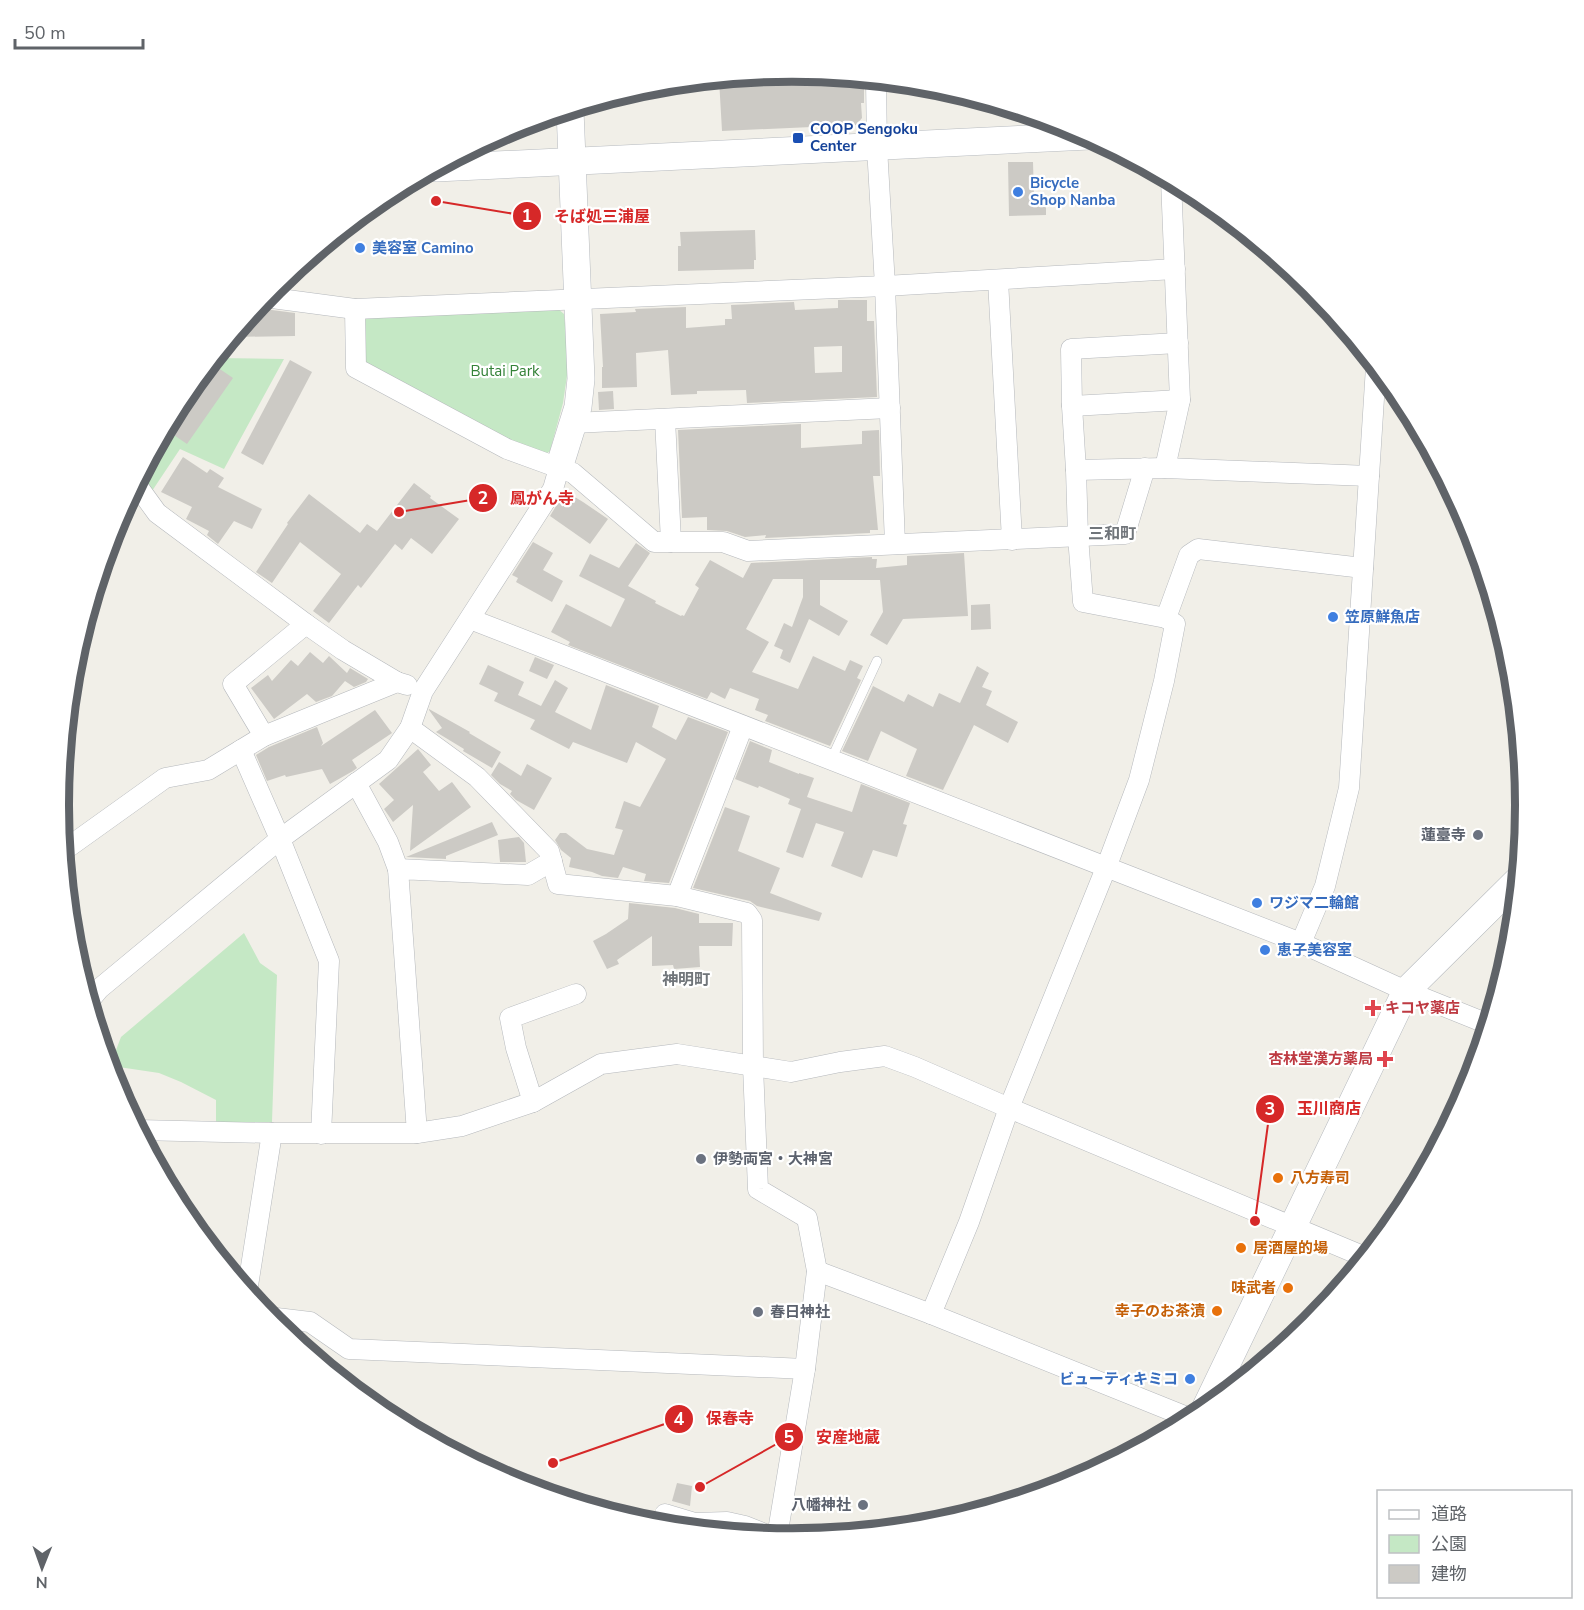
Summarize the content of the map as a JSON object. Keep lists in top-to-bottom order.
{
  "districts": ["三和町", "神明町"],
  "parks": ["Butai Park"],
  "places": {
    "transit": ["COOP Sengoku Center"],
    "other": [
      "Bicycle Shop Nanba",
      "そば処三浦屋",
      "美容室 Camino",
      "鳳がん寺",
      "笠原鮮魚店",
      "蓮臺寺",
      "ワジマ二輪館",
      "恵子美容室",
      "伊勢両宮・大神宮",
      "八方寿司",
      "玉川商店",
      "居酒屋的場",
      "味武者",
      "幸子のお茶漬",
      "春日神社",
      "ビューティキミコ",
      "保春寺",
      "安産地蔵",
      "八幡神社"
    ],
    "health": ["キコヤ薬店", "杏林堂漢方薬局"]
  },
  "legend": ["道路", "公園", "建物"],
  "scale_bar": "50 m",
  "north": "bottom"
}
